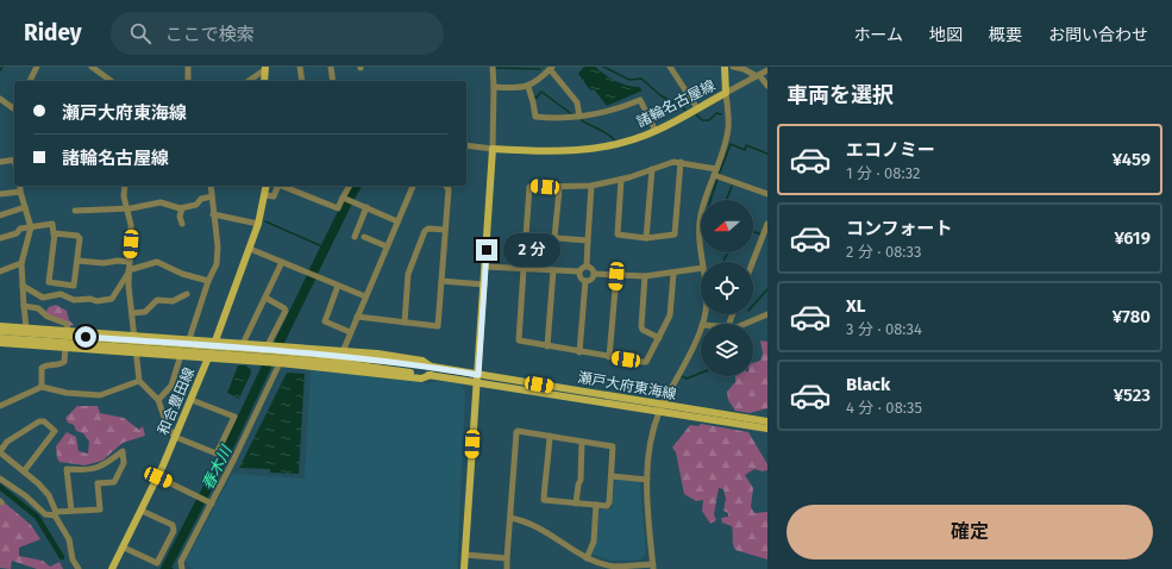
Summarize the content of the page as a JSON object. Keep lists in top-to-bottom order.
{
  "streets": {
    "main road": ["諸輪名古屋線", "瀬戸大府東海線", "和合豊田線"]
  },
  "water": ["春木川"],
  "north": "left",
  "page": {
    "header": "Ridey",
    "search": "ここで検索",
    "nav": [
      "ホーム",
      "地図",
      "概要",
      "お問い合わせ"
    ],
    "heading": "車両を選択",
    "banner": ["瀬戸大府東海線", "諸輪名古屋線"],
    "list": [
      {
        "name": "エコノミー",
        "note": "1 分 · 08:32",
        "value": "¥459"
      },
      {
        "name": "コンフォート",
        "note": "2 分 · 08:33",
        "value": "¥619"
      },
      {
        "name": "XL",
        "note": "3 分 · 08:34",
        "value": "¥780"
      },
      {
        "name": "Black",
        "note": "4 分 · 08:35",
        "value": "¥523"
      }
    ],
    "bubble": "2 分",
    "buttons": "確定"
  }
}
